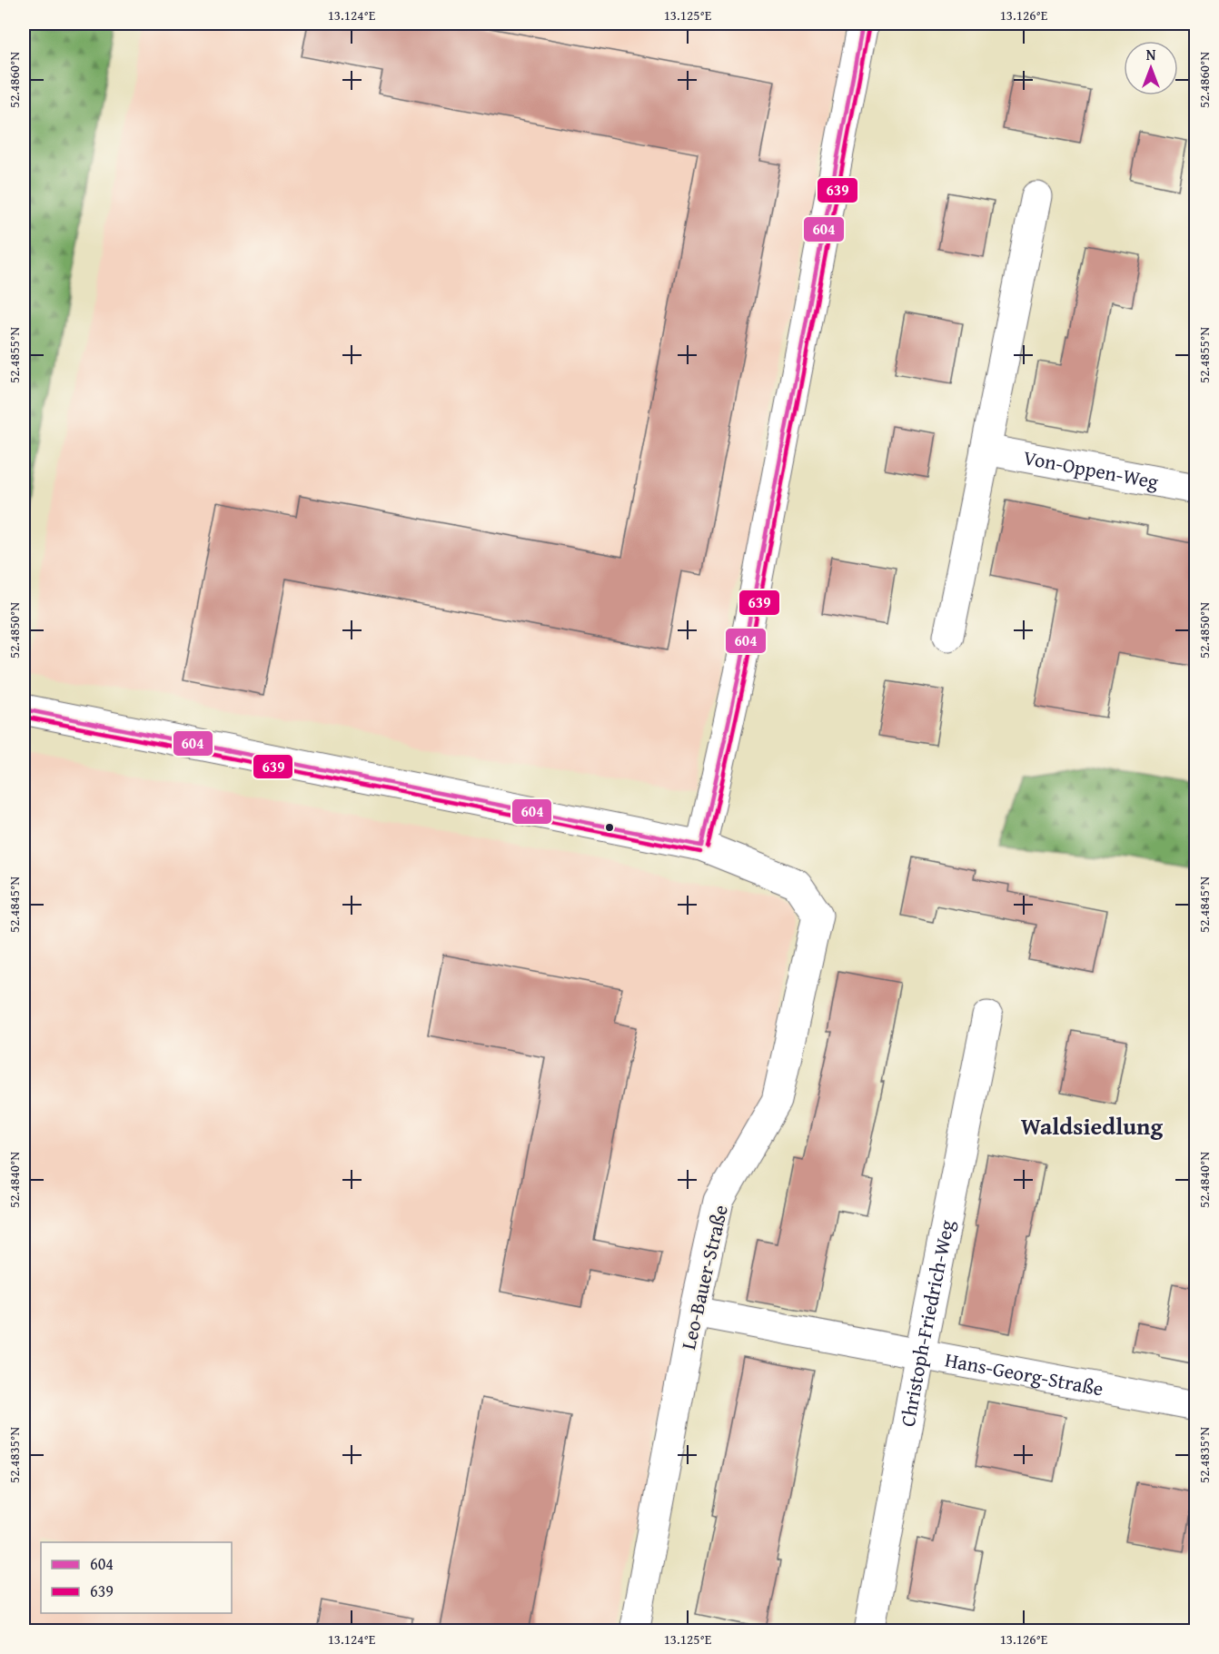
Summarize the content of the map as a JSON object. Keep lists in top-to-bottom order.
{
  "streets": {
    "street": [
      "Von-Oppen-Weg",
      "Leo-Bauer-Straße",
      "Christoph-Friedrich-Weg",
      "Hans-Georg-Straße"
    ]
  },
  "crossings": [
    ["Leo-Bauer-Straße", "Hans-Georg-Straße"],
    ["Christoph-Friedrich-Weg", "Hans-Georg-Straße"]
  ],
  "districts": ["Waldsiedlung"],
  "lines": ["transit line 604", "transit line 639"],
  "legend": ["604", "639"],
  "north": "top",
  "coordinates": [
    "13.124°E",
    "13.125°E",
    "13.126°E",
    "52.4860°N",
    "52.4855°N",
    "52.4850°N",
    "52.4845°N",
    "52.4840°N",
    "52.4835°N"
  ]
}
